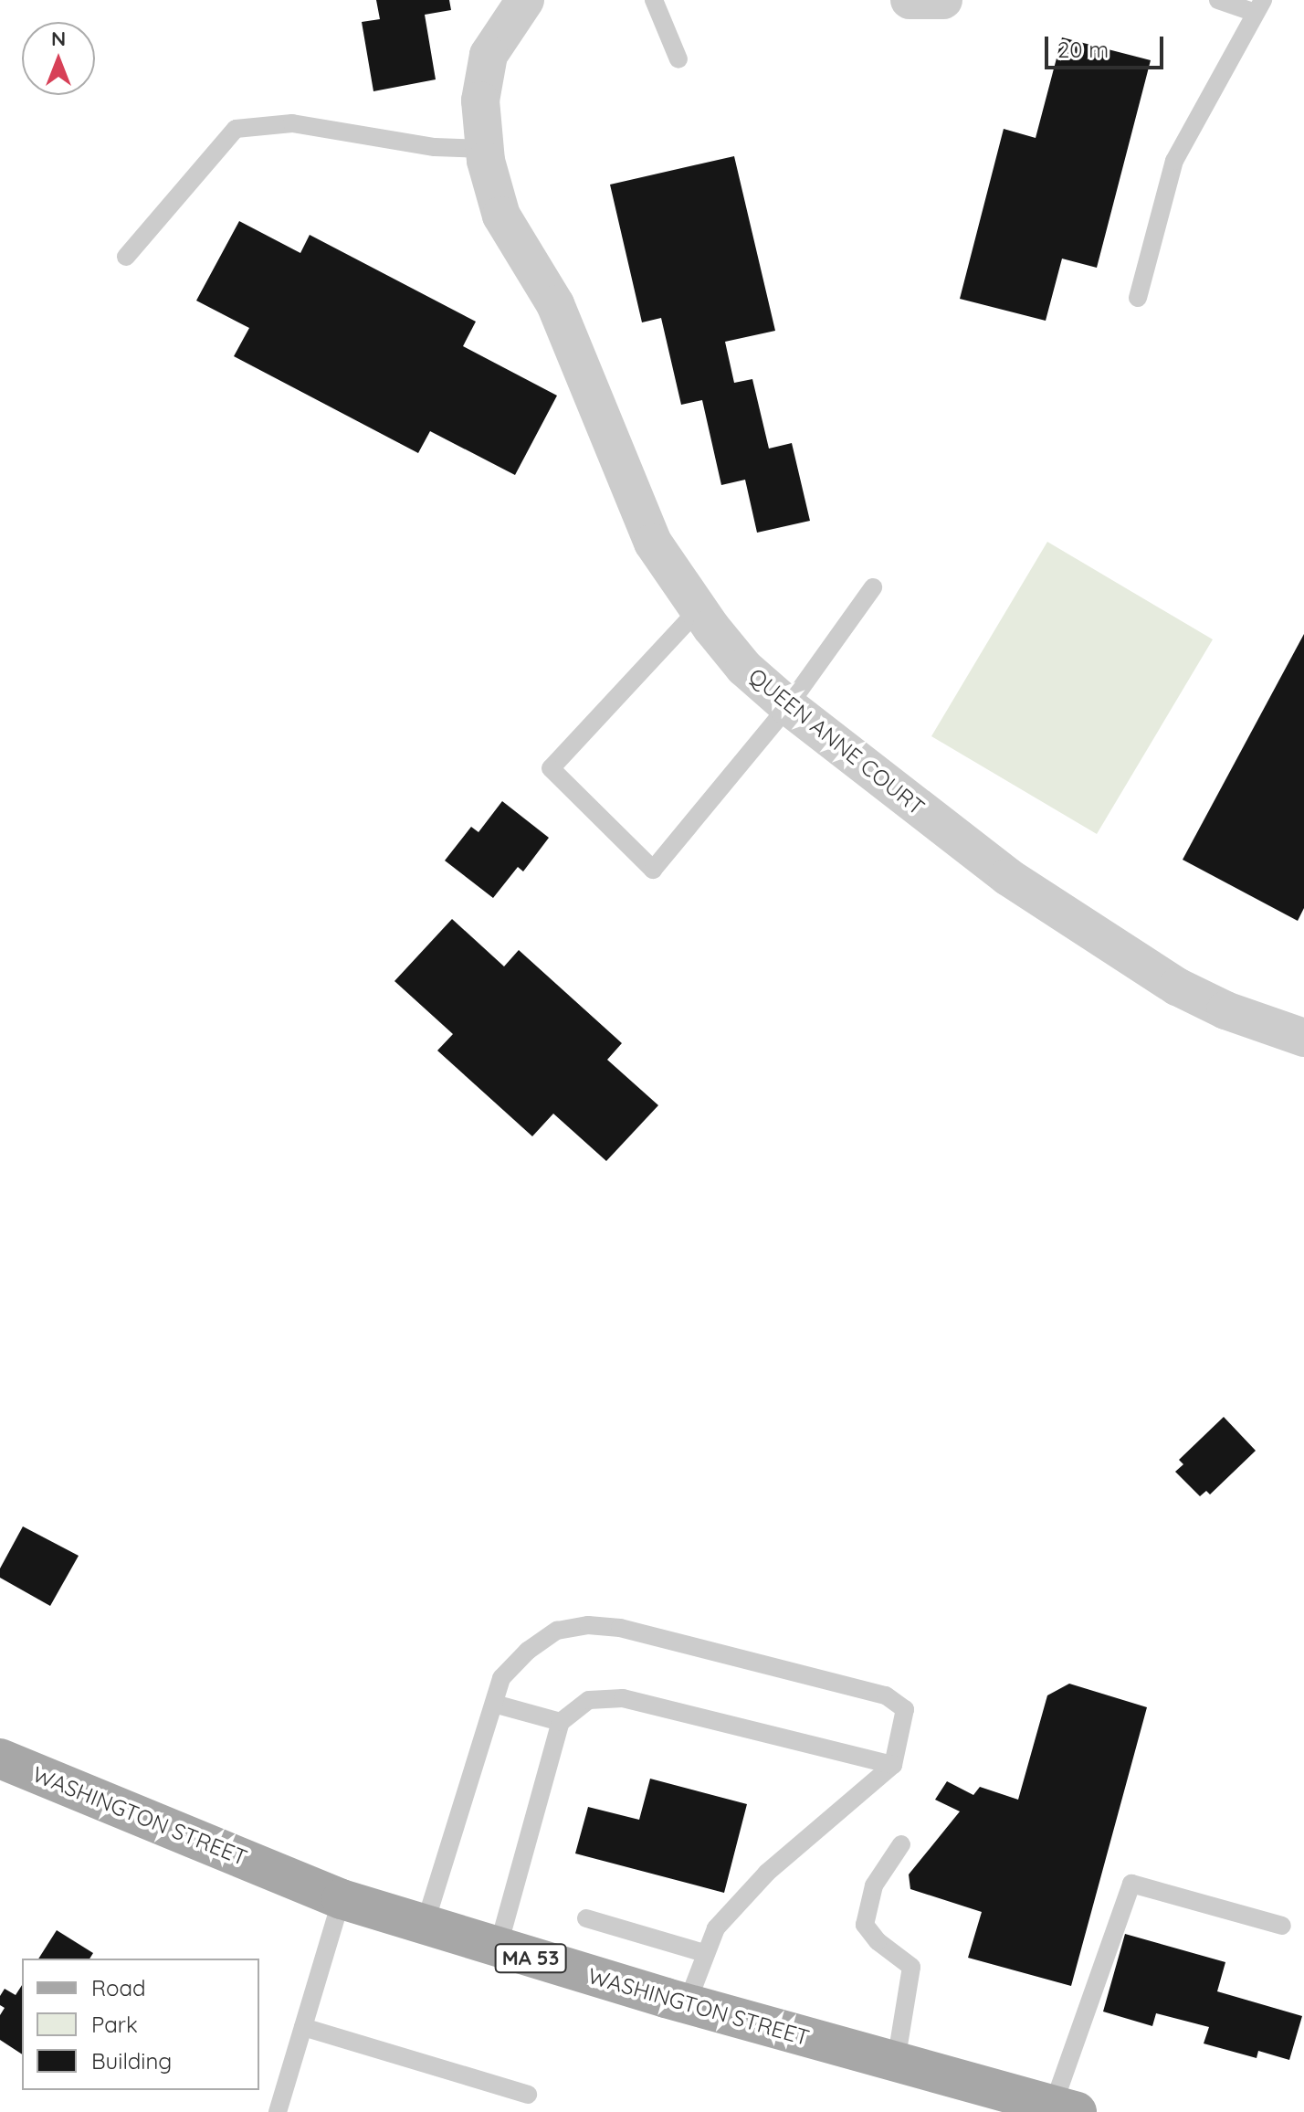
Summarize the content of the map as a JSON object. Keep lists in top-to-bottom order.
{
  "streets": {
    "main road": ["WASHINGTON STREET", "MA 53"],
    "street": ["QUEEN ANNE COURT"]
  },
  "legend": ["Road", "Park", "Building"],
  "scale_bar": "20 m",
  "north": "top"
}
